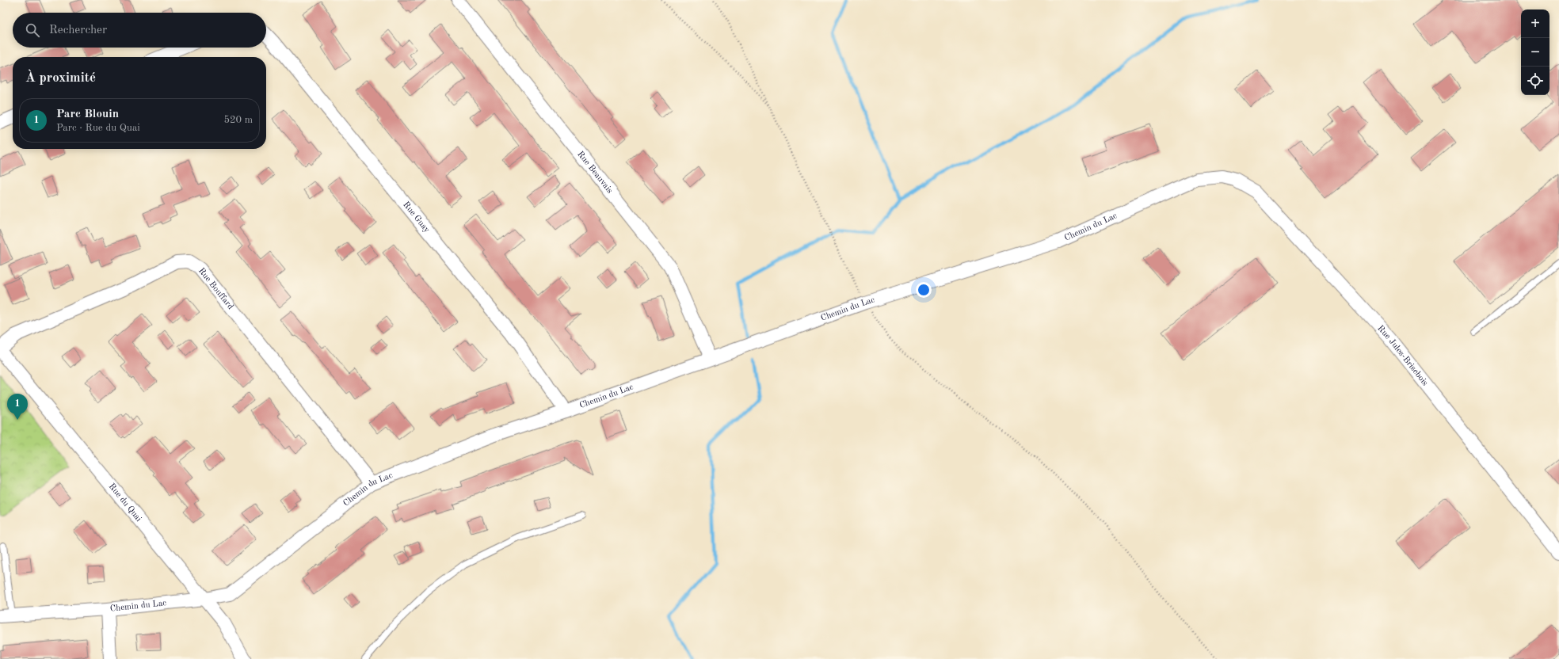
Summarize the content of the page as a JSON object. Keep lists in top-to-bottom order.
{
  "streets": {
    "street": [
      "Rue Beauvais",
      "Rue Guay",
      "Chemin du Lac",
      "Rue Bouffard",
      "Rue Jules-Brisebois",
      "Rue du Quai"
    ]
  },
  "crossings": [
    ["Rue Beauvais", "Chemin du Lac"],
    ["Rue Guay", "Chemin du Lac"],
    ["Chemin du Lac", "Rue Bouffard"],
    ["Chemin du Lac", "Rue Jules-Brisebois"],
    ["Chemin du Lac", "Rue du Quai"],
    ["Rue Bouffard", "Rue du Quai"]
  ],
  "page": {
    "map_buttons": ["+", "−"],
    "search": "Rechercher",
    "heading": "À proximité",
    "list": [
      {
        "mark": "1",
        "name": "Parc Blouin",
        "note": "Parc · Rue du Quai",
        "value": "520 m"
      }
    ],
    "pins": "1"
  }
}
